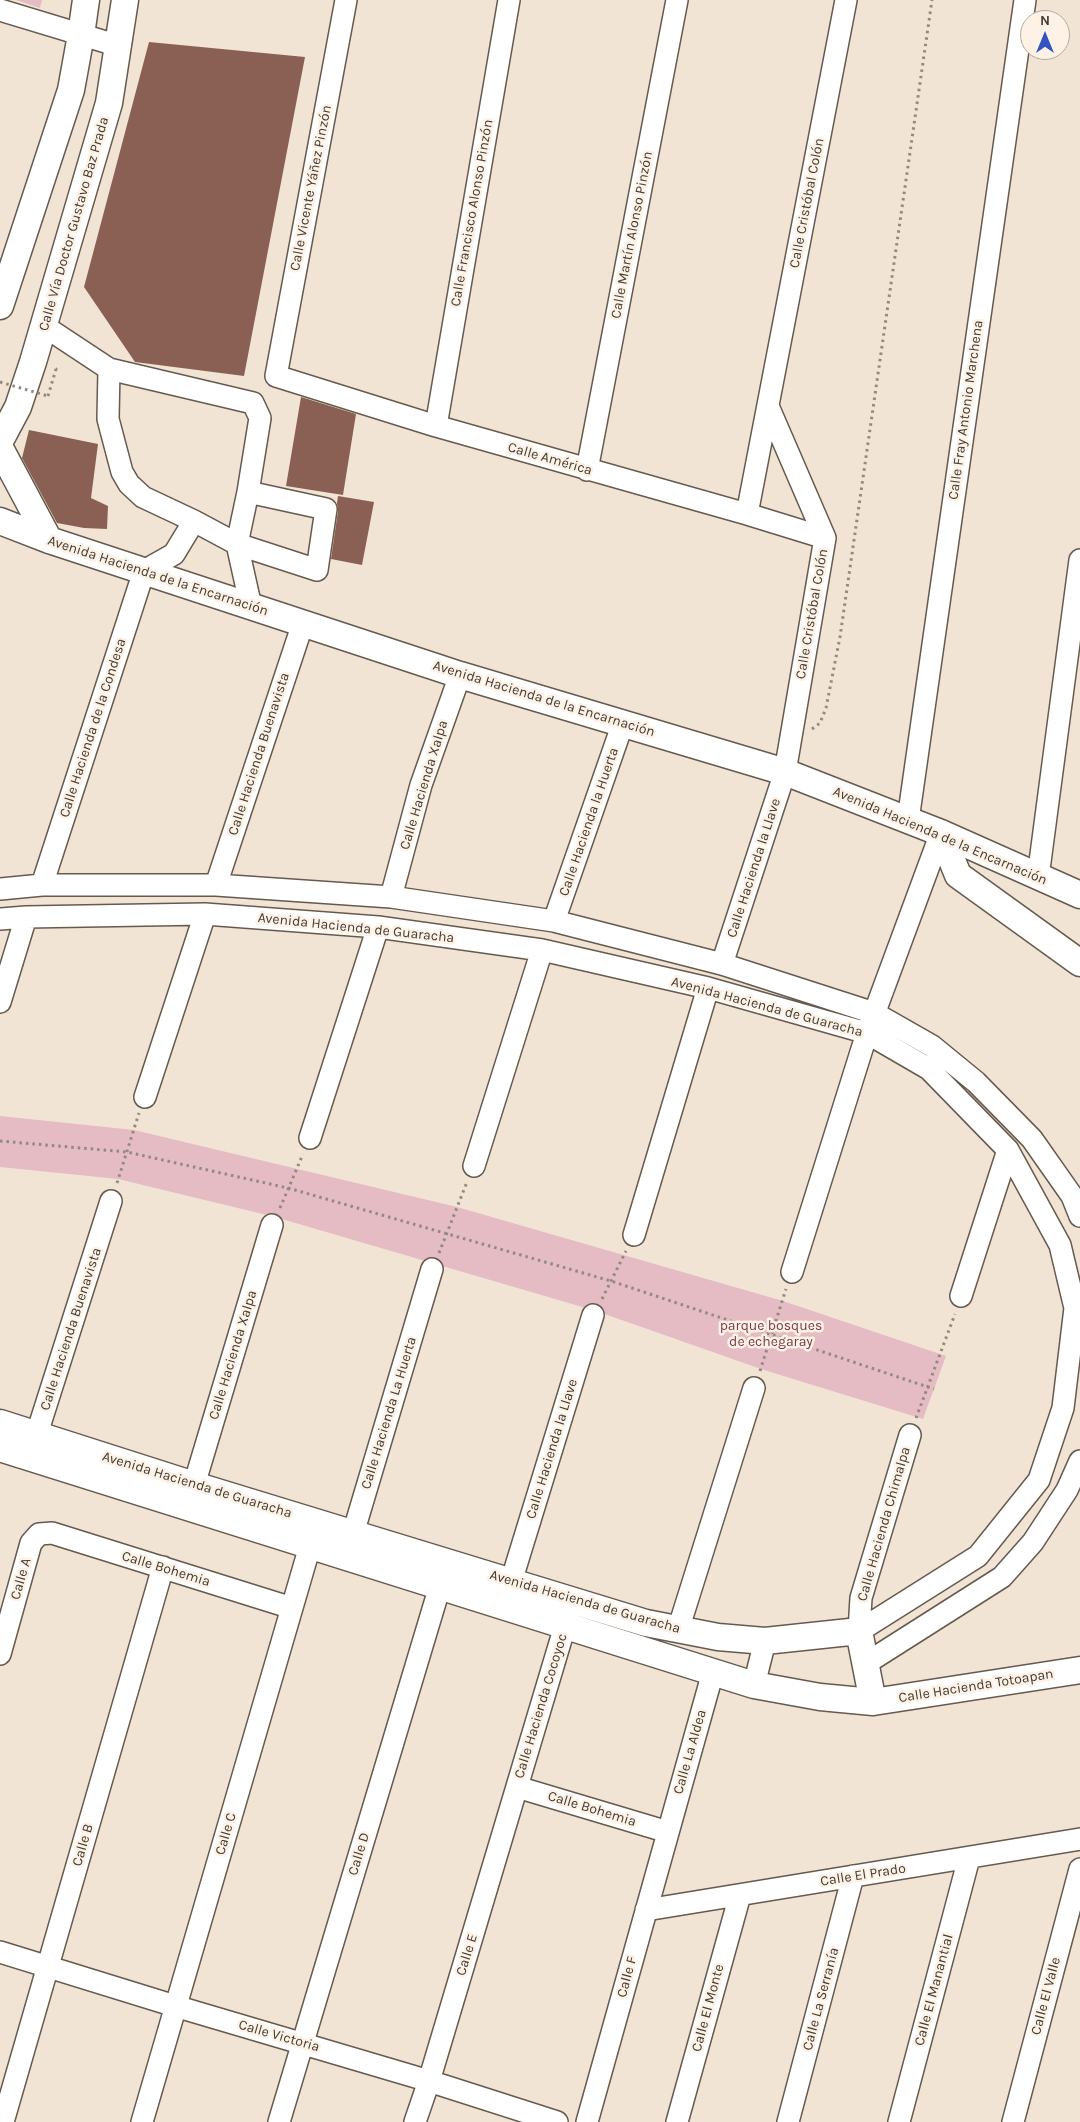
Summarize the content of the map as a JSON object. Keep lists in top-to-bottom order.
{
  "streets": {
    "main road": [
      "Calle Vía Doctor Gustavo Baz Prada",
      "Avenida Hacienda de la Encarnación",
      "Avenida Hacienda de Guaracha",
      "Calle Hacienda Chimalpa",
      "Calle Hacienda Totoapan"
    ],
    "street": [
      "Calle Vicente Yáñez Pinzón",
      "Calle Cristóbal Colón",
      "Calle Francisco Alonso Pinzón",
      "Calle Martín Alonso Pinzón",
      "Calle Fray Antonio Marchena",
      "Calle América",
      "Calle Hacienda de la Condesa",
      "Calle Hacienda Buenavista",
      "Calle Hacienda Xalpa",
      "Calle Hacienda la Huerta",
      "Calle Hacienda la Llave",
      "Calle Hacienda La Huerta",
      "Calle Bohemia",
      "Calle A",
      "Calle Hacienda Cocoyoc",
      "Calle La Aldea",
      "Calle C",
      "Calle B",
      "Calle D",
      "Calle El Prado",
      "Calle E",
      "Calle F",
      "Calle El Manantial",
      "Calle El Valle",
      "Calle La Serranía",
      "Calle El Monte",
      "Calle Victoria"
    ]
  },
  "crossings": [
    ["Calle Vicente Yáñez Pinzón", "Calle América"],
    ["Calle Cristóbal Colón", "Calle América"],
    ["Calle Cristóbal Colón", "Avenida Hacienda de la Encarnación"],
    ["Calle Cristóbal Colón", "Calle Hacienda la Llave"],
    ["Calle Francisco Alonso Pinzón", "Calle América"],
    ["Calle Martín Alonso Pinzón", "Calle América"],
    ["Calle Fray Antonio Marchena", "Avenida Hacienda de la Encarnación"],
    ["Avenida Hacienda de la Encarnación", "Calle Hacienda de la Condesa"],
    ["Avenida Hacienda de la Encarnación", "Calle Hacienda Buenavista"],
    ["Avenida Hacienda de la Encarnación", "Calle Hacienda Xalpa"],
    ["Avenida Hacienda de la Encarnación", "Calle Hacienda la Huerta"],
    ["Avenida Hacienda de la Encarnación", "Calle Hacienda la Llave"],
    ["Calle Hacienda de la Condesa", "Avenida Hacienda de Guaracha"],
    ["Calle Hacienda Buenavista", "Avenida Hacienda de Guaracha"],
    ["Calle Hacienda Xalpa", "Avenida Hacienda de Guaracha"],
    ["Calle Hacienda la Huerta", "Avenida Hacienda de Guaracha"],
    ["Calle Hacienda la Llave", "Avenida Hacienda de Guaracha"],
    ["Avenida Hacienda de Guaracha", "Calle Hacienda La Huerta"],
    ["Avenida Hacienda de Guaracha", "Calle Hacienda Chimalpa"],
    ["Avenida Hacienda de Guaracha", "Calle Hacienda Totoapan"],
    ["Avenida Hacienda de Guaracha", "Calle Hacienda Cocoyoc"],
    ["Avenida Hacienda de Guaracha", "Calle La Aldea"],
    ["Avenida Hacienda de Guaracha", "Calle C"],
    ["Avenida Hacienda de Guaracha", "Calle D"],
    ["Calle Hacienda Chimalpa", "Calle Hacienda Totoapan"],
    ["Calle Bohemia", "Calle A"],
    ["Calle Bohemia", "Calle Hacienda Cocoyoc"],
    ["Calle Bohemia", "Calle La Aldea"],
    ["Calle Bohemia", "Calle C"],
    ["Calle Bohemia", "Calle B"],
    ["Calle Bohemia", "Calle E"],
    ["Calle Bohemia", "Calle F"],
    ["Calle Hacienda Cocoyoc", "Calle E"],
    ["Calle La Aldea", "Calle F"],
    ["Calle C", "Calle Victoria"],
    ["Calle B", "Calle Victoria"],
    ["Calle D", "Calle Victoria"],
    ["Calle El Prado", "Calle F"],
    ["Calle El Prado", "Calle El Manantial"],
    ["Calle El Prado", "Calle La Serranía"],
    ["Calle El Prado", "Calle El Monte"],
    ["Calle E", "Calle Victoria"]
  ],
  "parks": ["parque bosques de echegaray"],
  "north": "top"
}
